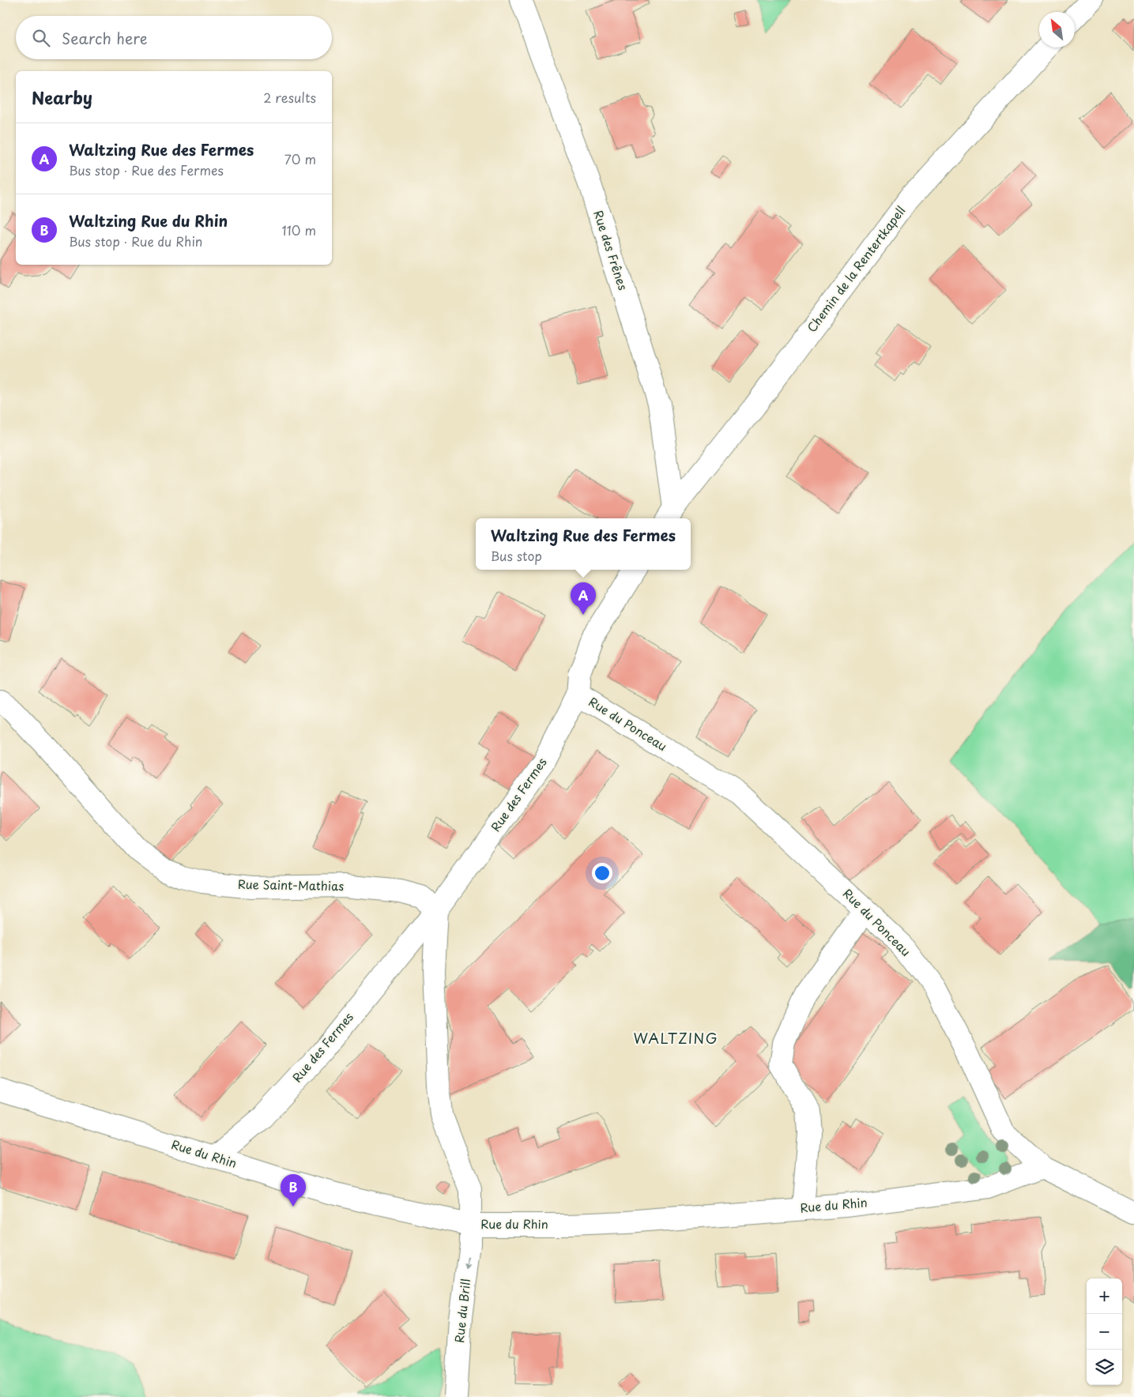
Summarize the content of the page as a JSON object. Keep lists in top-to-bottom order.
{
  "streets": {
    "street": [
      "Rue des Frênes",
      "Chemin de la Rentertkapell",
      "Rue du Ponceau",
      "Rue des Fermes",
      "Rue Saint-Mathias",
      "Rue du Rhin",
      "Rue du Brill"
    ]
  },
  "crossings": [
    ["Rue des Frênes", "Chemin de la Rentertkapell"],
    ["Rue du Ponceau", "Rue des Fermes"],
    ["Rue du Ponceau", "Rue du Rhin"],
    ["Rue des Fermes", "Rue Saint-Mathias"],
    ["Rue des Fermes", "Rue du Rhin"],
    ["Rue du Rhin", "Rue du Brill"]
  ],
  "one_way": ["Rue du Brill"],
  "districts": ["WALTZING"],
  "north": "top left",
  "page": {
    "search": "Search here",
    "heading": ["Nearby", "2 results"],
    "list": [
      {
        "mark": "A",
        "name": "Waltzing Rue des Fermes",
        "note": "Bus stop · Rue des Fermes",
        "value": "70 m"
      },
      {
        "mark": "B",
        "name": "Waltzing Rue du Rhin",
        "note": "Bus stop · Rue du Rhin",
        "value": "110 m"
      }
    ],
    "popup": ["Waltzing Rue des Fermes", "Bus stop"],
    "pins": ["A", "B"],
    "map_buttons": ["+", "−"]
  }
}
